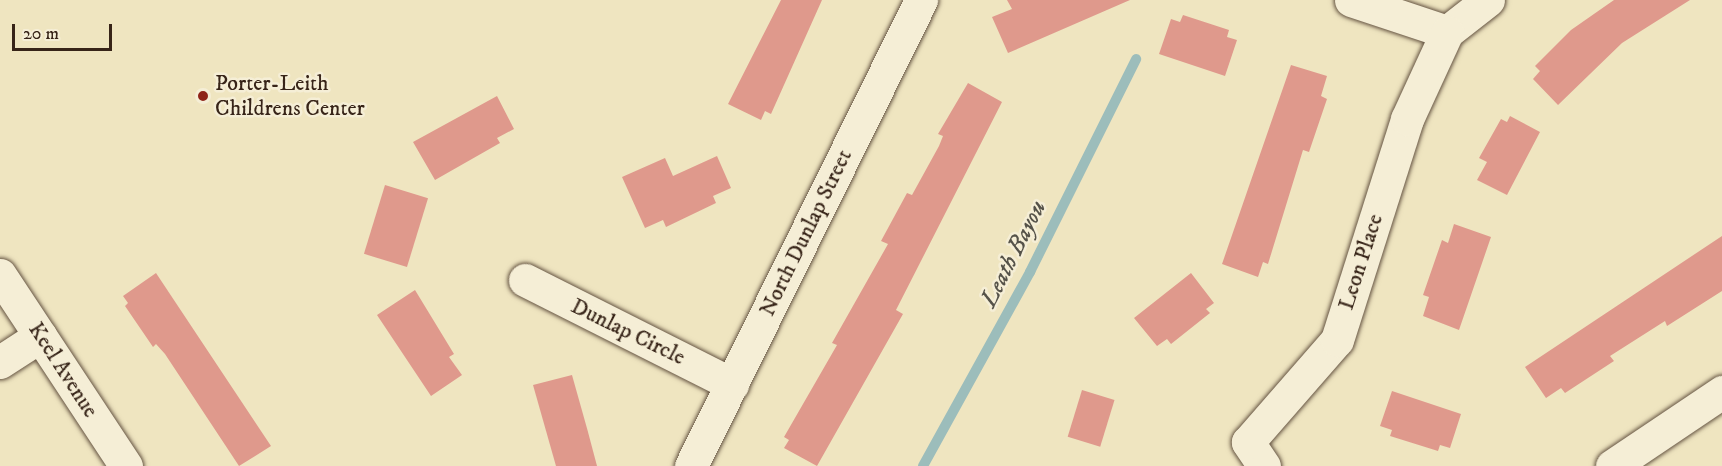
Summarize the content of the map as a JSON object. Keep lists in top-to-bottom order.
{
  "streets": {
    "street": [
      "North Dunlap Street",
      "Leon Place",
      "Dunlap Circle",
      "Keel Avenue"
    ]
  },
  "crossings": [
    ["North Dunlap Street", "Dunlap Circle"]
  ],
  "water": ["Leath Bayou"],
  "places": ["Porter-Leith Childrens Center"],
  "scale_bar": "20 m"
}
